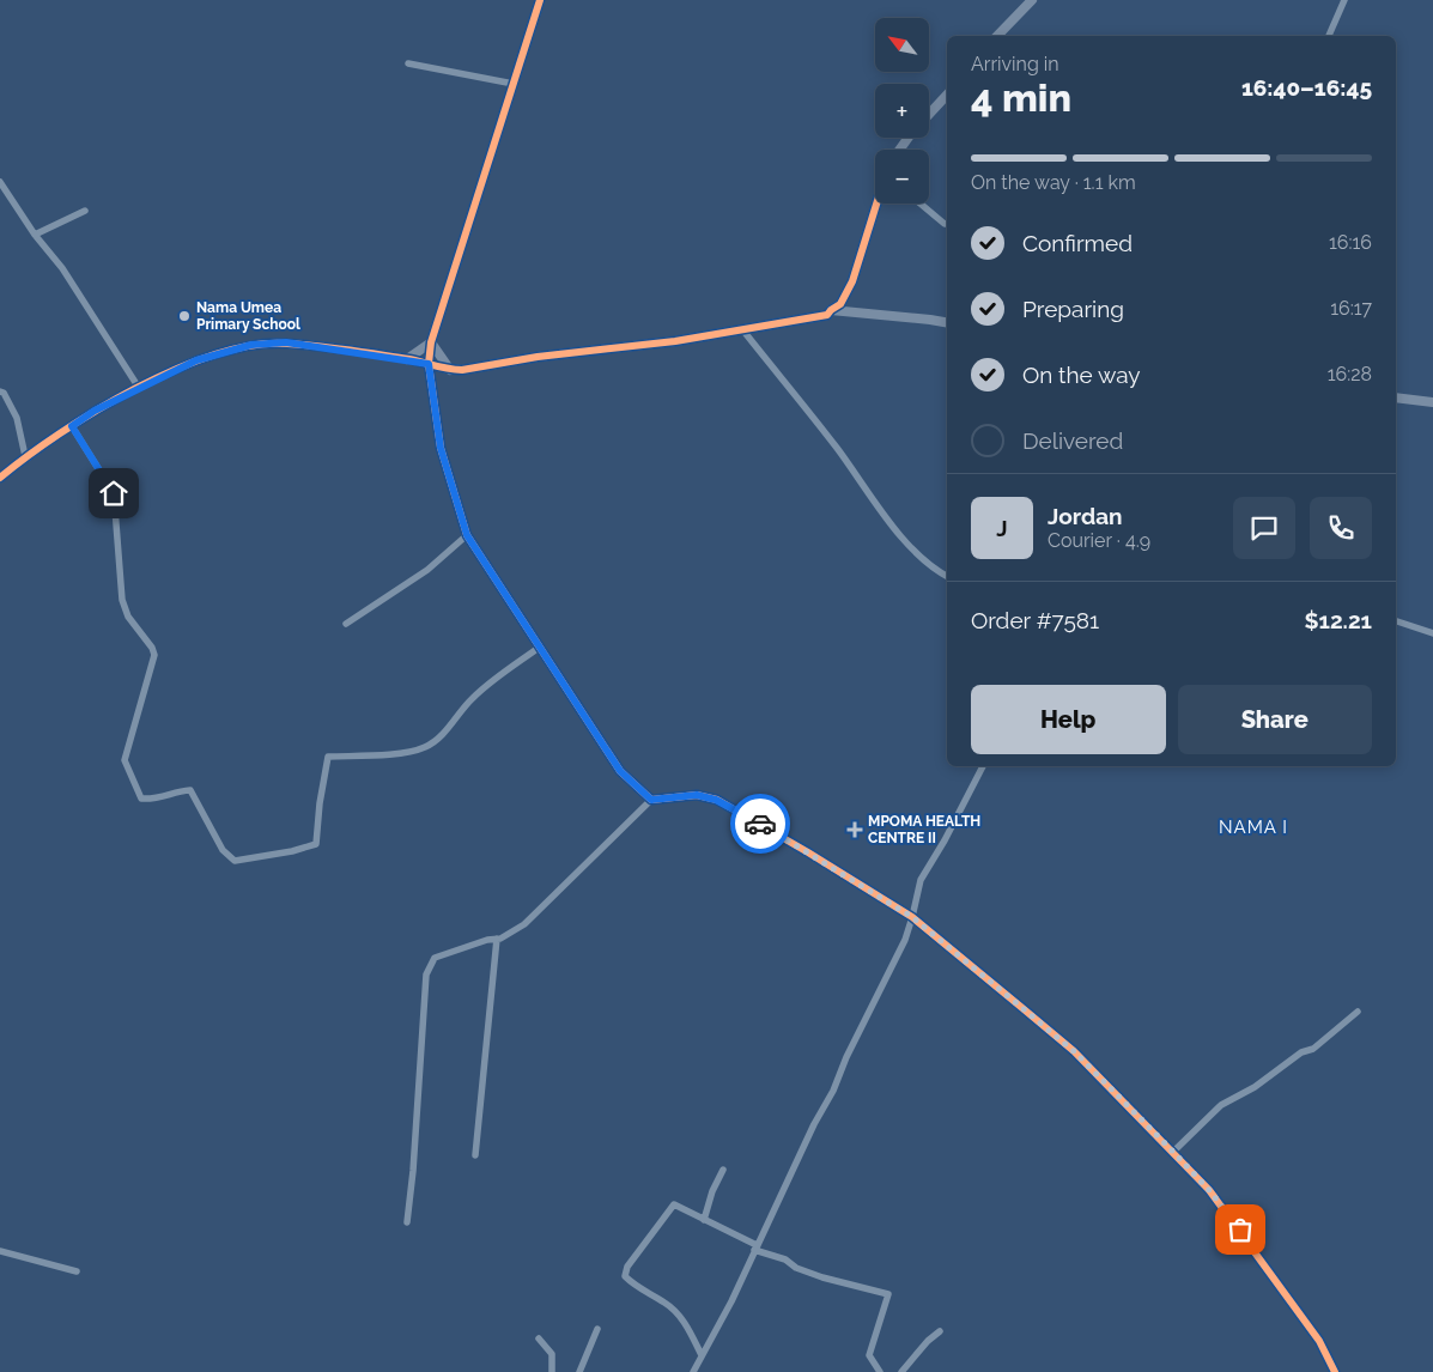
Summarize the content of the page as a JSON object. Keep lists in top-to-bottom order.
{
  "districts": ["NAMA I"],
  "places": {
    "other": ["Nama Umea Primary School"],
    "health": ["MPOMA HEALTH CENTRE II"]
  },
  "north": "top left",
  "page": {
    "map_buttons": ["+", "−"],
    "heading": ["4 min", "Arriving in", "16:40–16:45"],
    "panel": [
      "Jordan",
      "Courier · 4.9",
      "Order #7581",
      "$12.21"
    ],
    "bar": "On the way · 1.1 km",
    "list": [
      ["Confirmed", "16:16"],
      ["Preparing", "16:17"],
      ["On the way", "16:28"],
      "Delivered"
    ],
    "round": "J",
    "buttons": ["Help", "Share"]
  }
}
